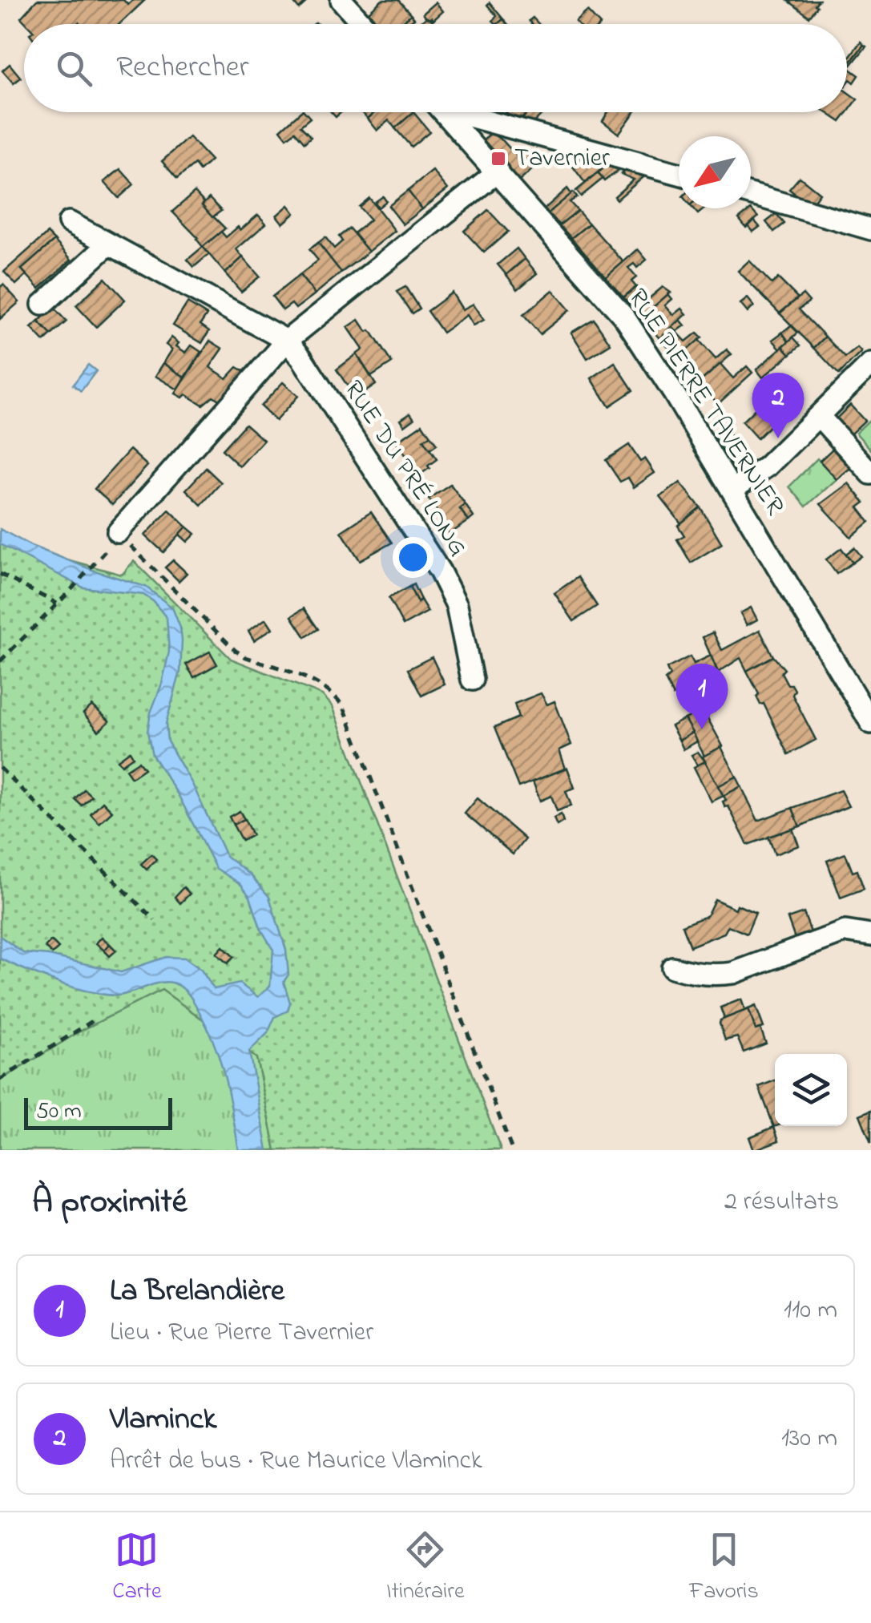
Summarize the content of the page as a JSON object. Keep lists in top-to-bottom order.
{
  "streets": {
    "street": ["RUE PIERRE TAVERNIER", "RUE DU PRÉ LONG"]
  },
  "places": {
    "transit": ["Tavernier"]
  },
  "scale_bar": "50 m",
  "north": "bottom left",
  "page": {
    "search": "Rechercher",
    "pins": ["2", "1"],
    "scale": "50 m",
    "heading": ["À proximité", "2 résultats"],
    "list": [
      {
        "mark": "1",
        "name": "La Brelandière",
        "note": "Lieu · Rue Pierre Tavernier",
        "value": "110 m"
      },
      {
        "mark": "2",
        "name": "Vlaminck",
        "note": "Arrêt de bus · Rue Maurice Vlaminck",
        "value": "130 m"
      }
    ],
    "nav": ["Carte", "Itinéraire", "Favoris"]
  }
}
